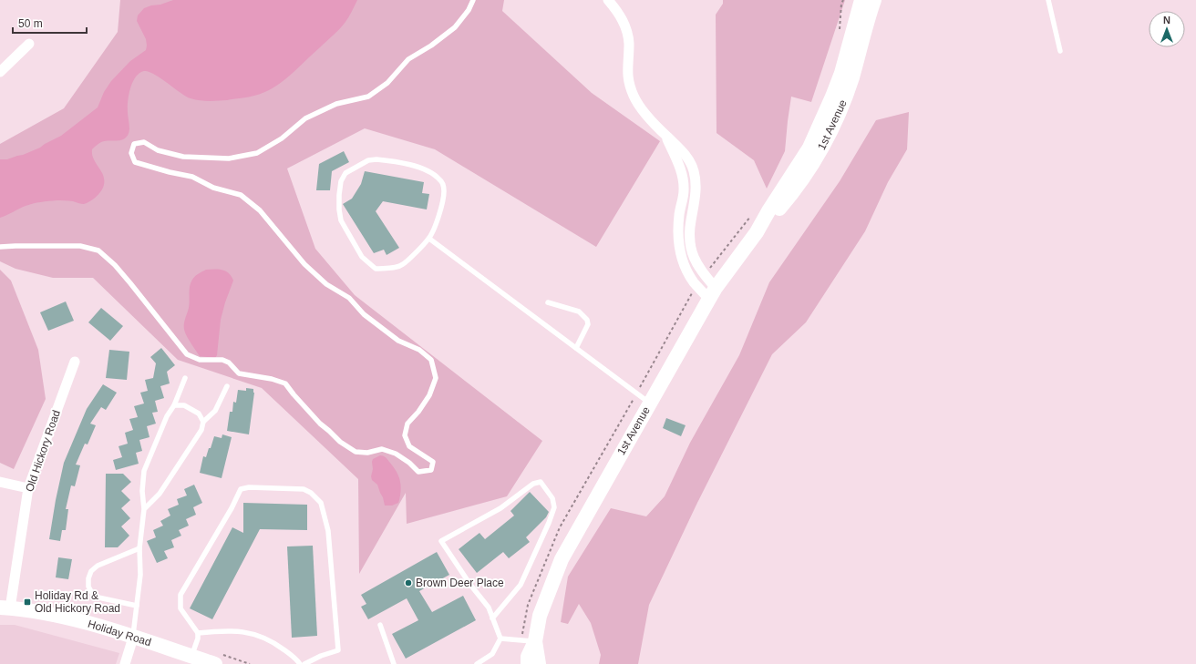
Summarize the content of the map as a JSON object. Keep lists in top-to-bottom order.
{
  "streets": {
    "main road": ["1st Avenue", "Holiday Road"],
    "street": ["Old Hickory Road"]
  },
  "crossings": [
    ["Old Hickory Road", "Holiday Road"]
  ],
  "places": {
    "other": ["Brown Deer Place"],
    "transit": ["Holiday Rd & Old Hickory Road"]
  },
  "scale_bar": "50 m",
  "north": "top"
}
